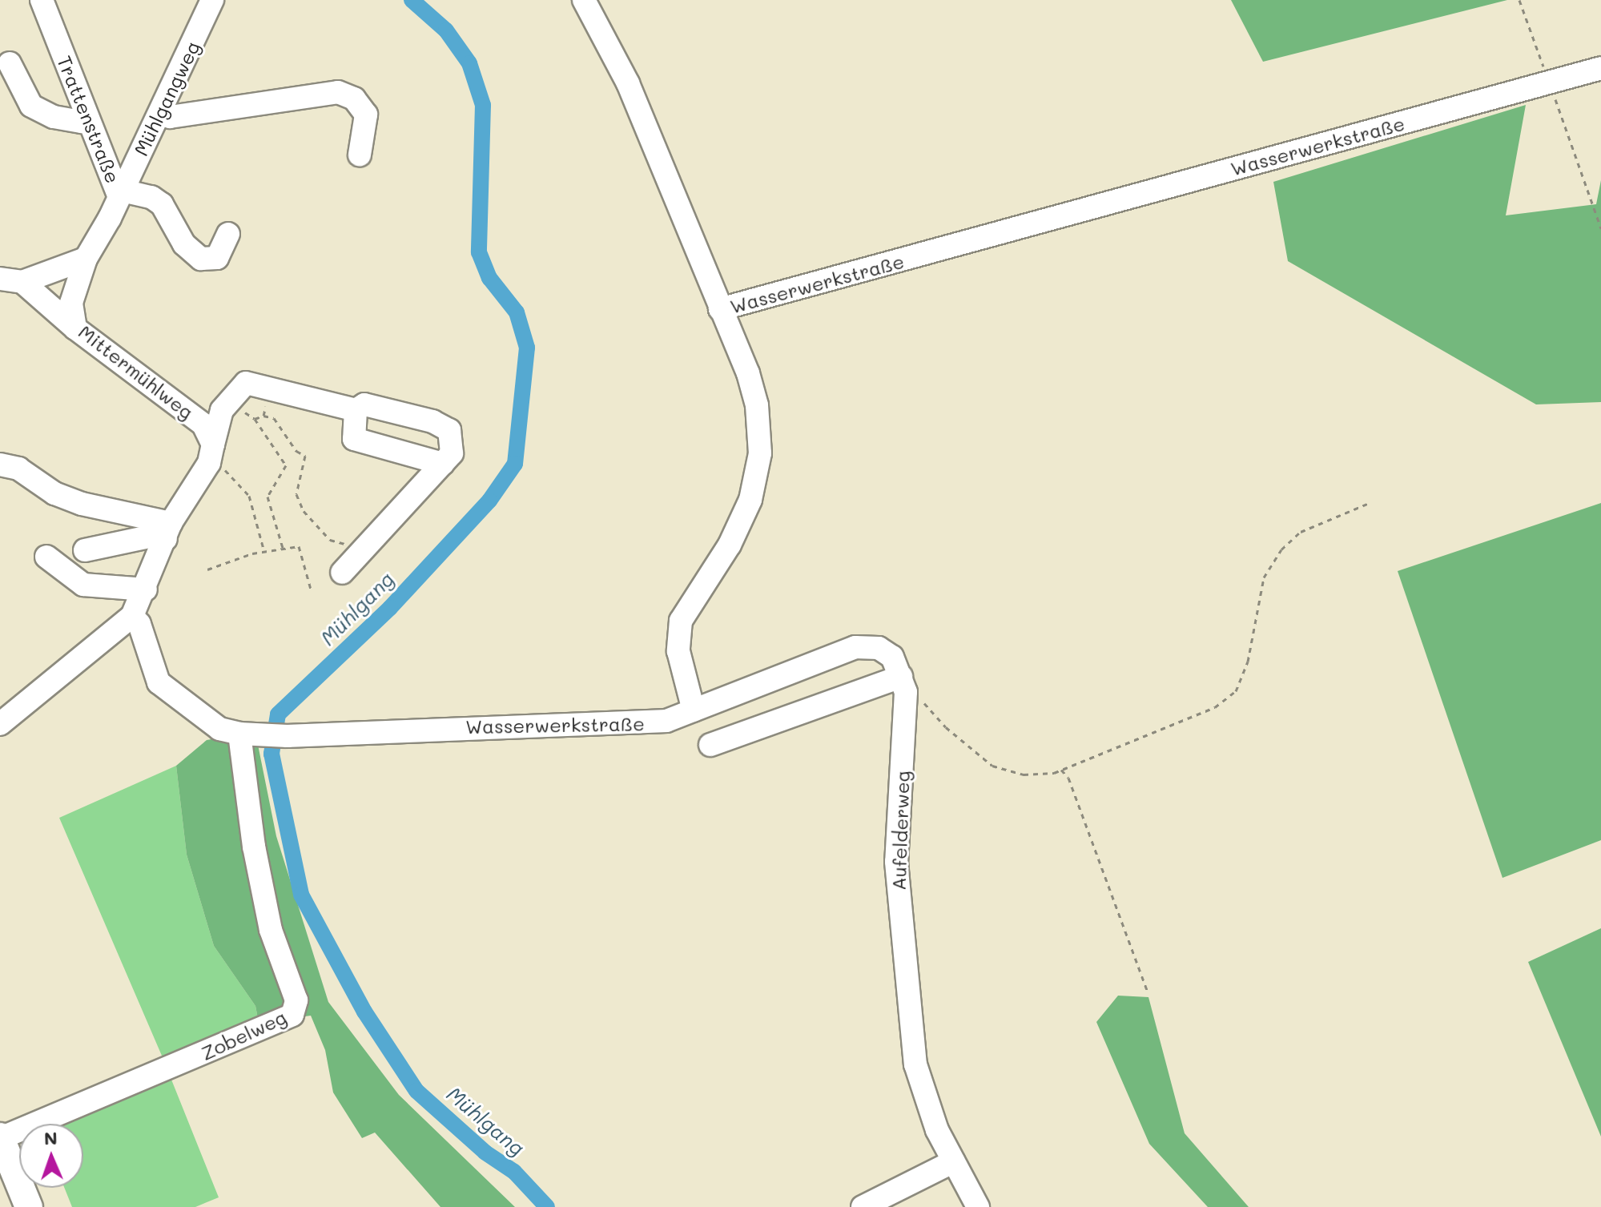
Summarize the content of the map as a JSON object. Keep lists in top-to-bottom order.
{
  "streets": {
    "street": [
      "Mühlgangweg",
      "Trattenstraße",
      "Wasserwerkstraße",
      "Mittermühlweg",
      "Aufelderweg",
      "Zobelweg"
    ]
  },
  "crossings": [
    ["Mühlgangweg", "Trattenstraße"],
    ["Trattenstraße", "Mittermühlweg"],
    ["Wasserwerkstraße", "Mittermühlweg"],
    ["Wasserwerkstraße", "Aufelderweg"],
    ["Wasserwerkstraße", "Zobelweg"]
  ],
  "water": ["Mühlgang"],
  "north": "top"
}
